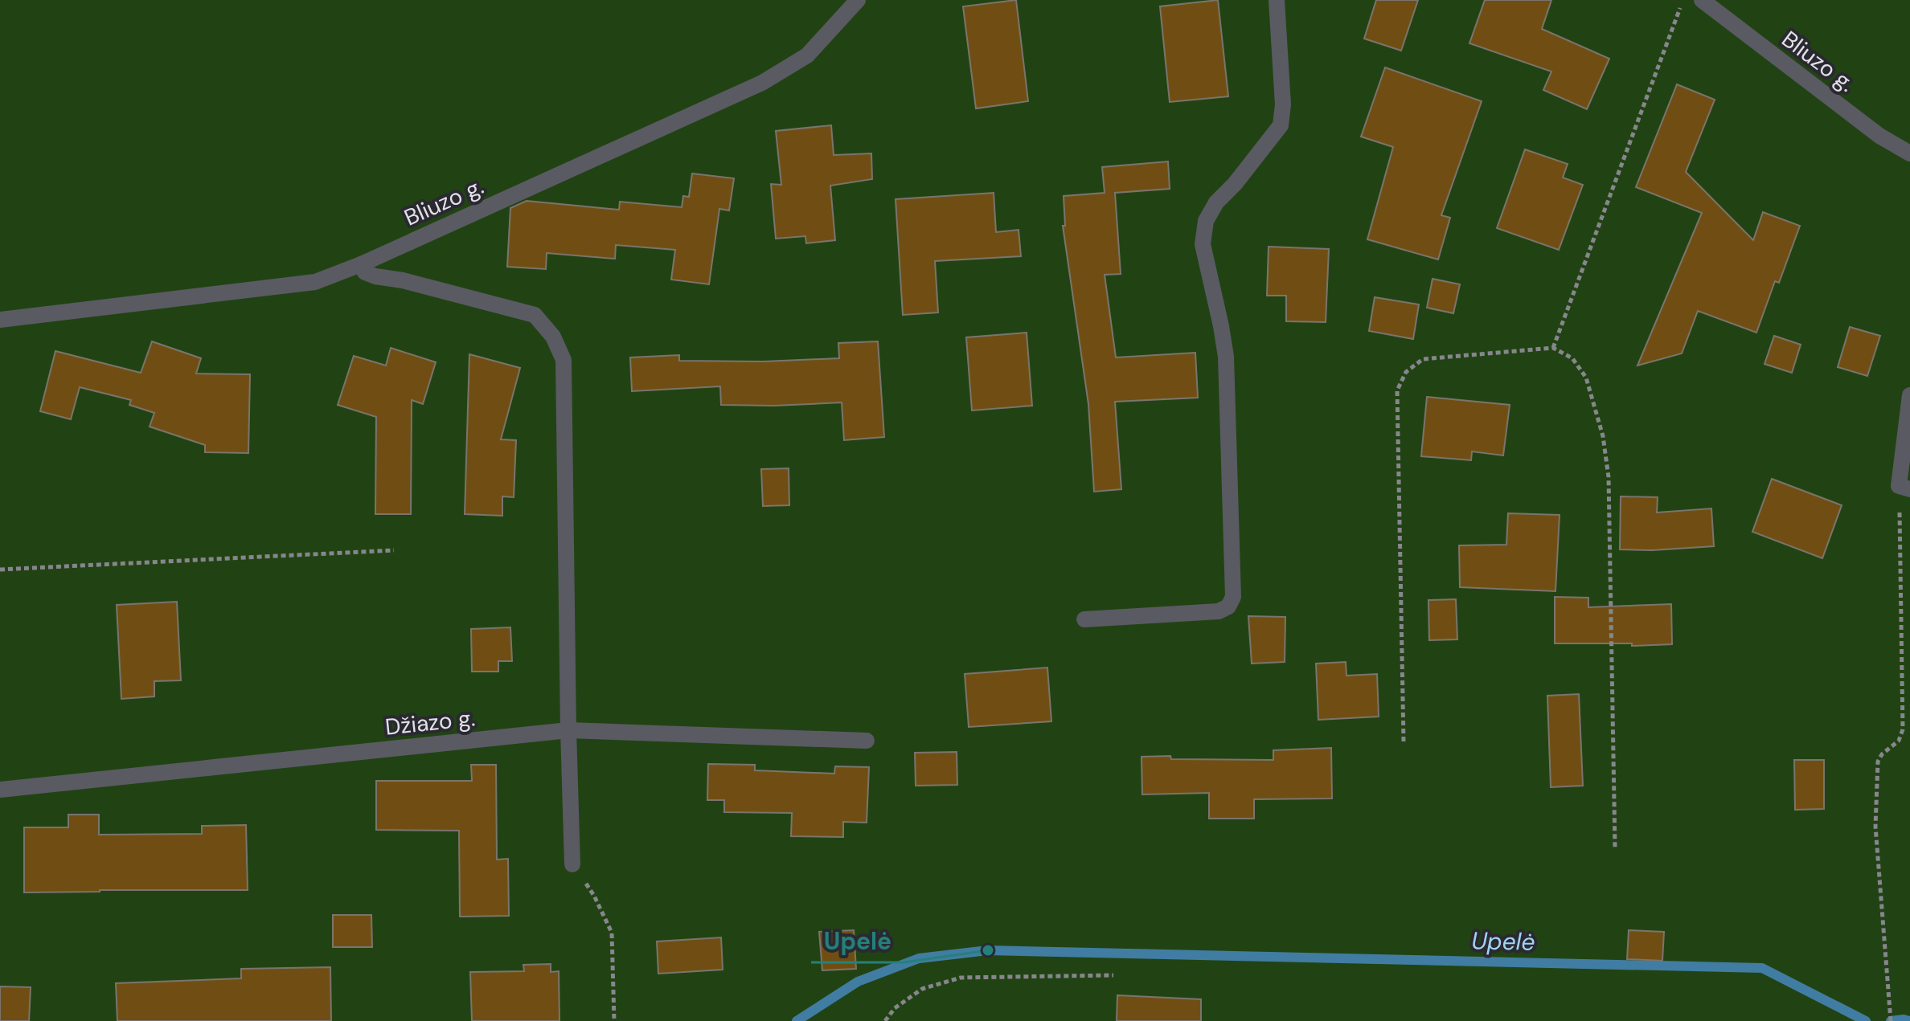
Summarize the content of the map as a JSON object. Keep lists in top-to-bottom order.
{
  "streets": {
    "street": ["Bliuzo g.", "Džiazo g."]
  },
  "water": ["Upelė"],
  "places": ["Upelė"]
}
